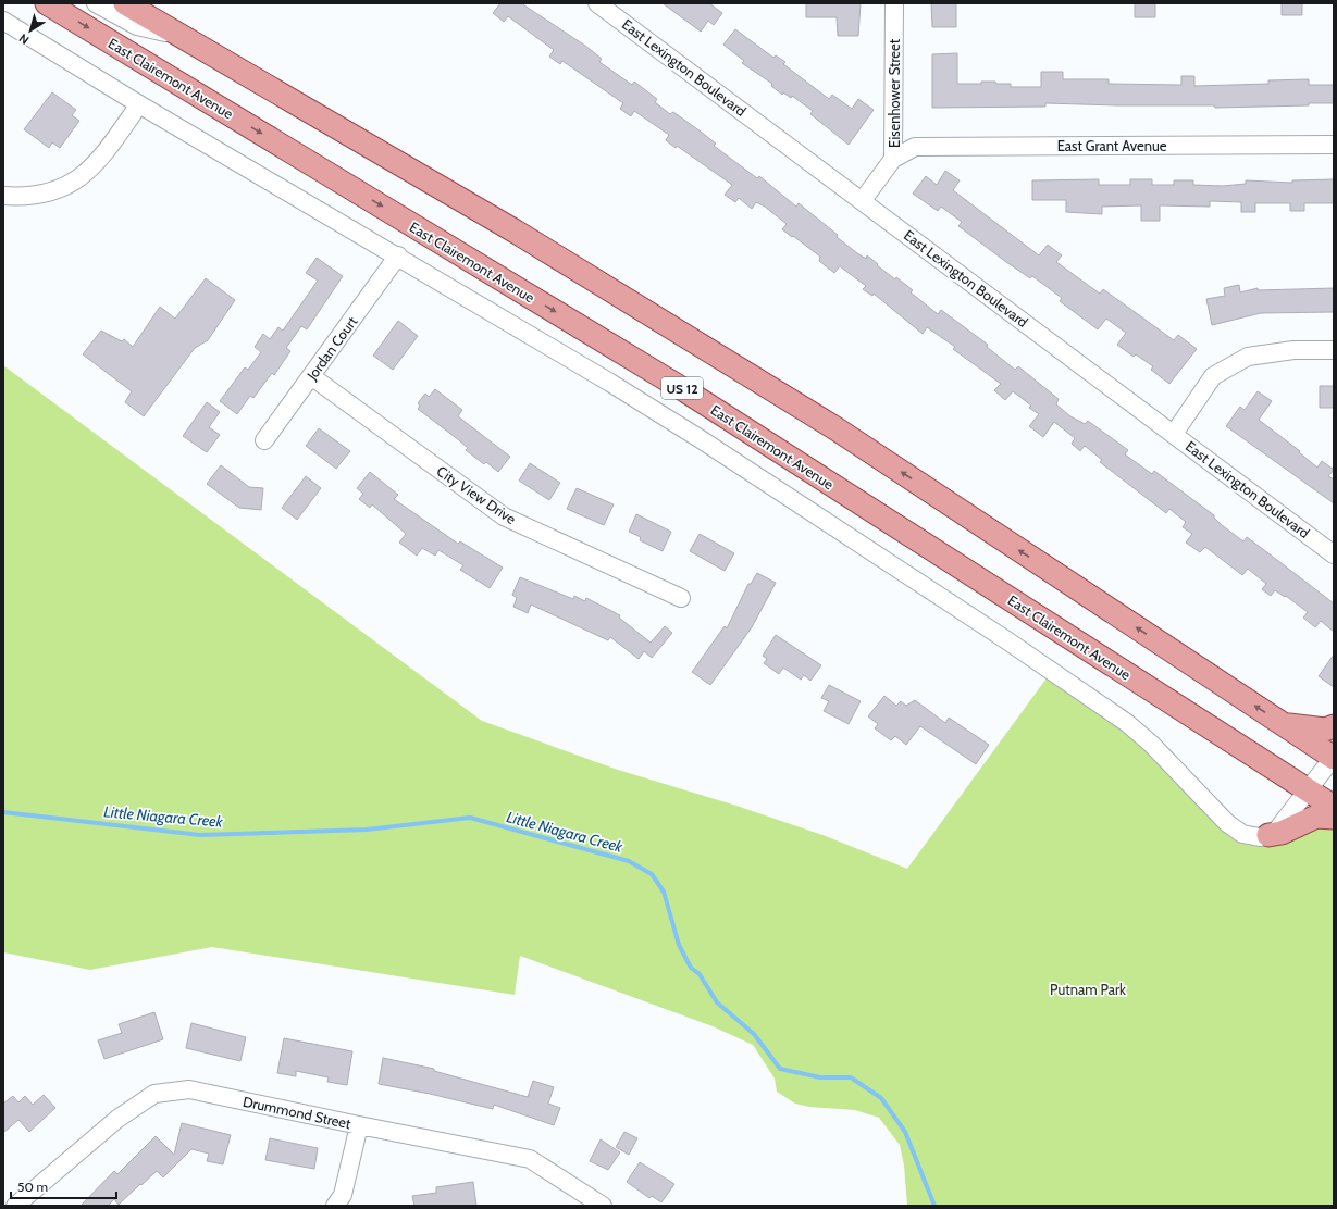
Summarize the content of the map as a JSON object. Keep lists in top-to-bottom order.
{
  "streets": {
    "main road": ["East Clairemont Avenue", "US 12"],
    "street": [
      "East Lexington Boulevard",
      "Eisenhower Street",
      "East Grant Avenue",
      "Jordan Court",
      "City View Drive",
      "Drummond Street"
    ]
  },
  "crossings": [
    ["East Lexington Boulevard", "Eisenhower Street"],
    ["Eisenhower Street", "East Grant Avenue"],
    ["Jordan Court", "City View Drive"]
  ],
  "water": ["Little Niagara Creek"],
  "parks": ["Putnam Park"],
  "scale_bar": "50 m",
  "north": "bottom left"
}
